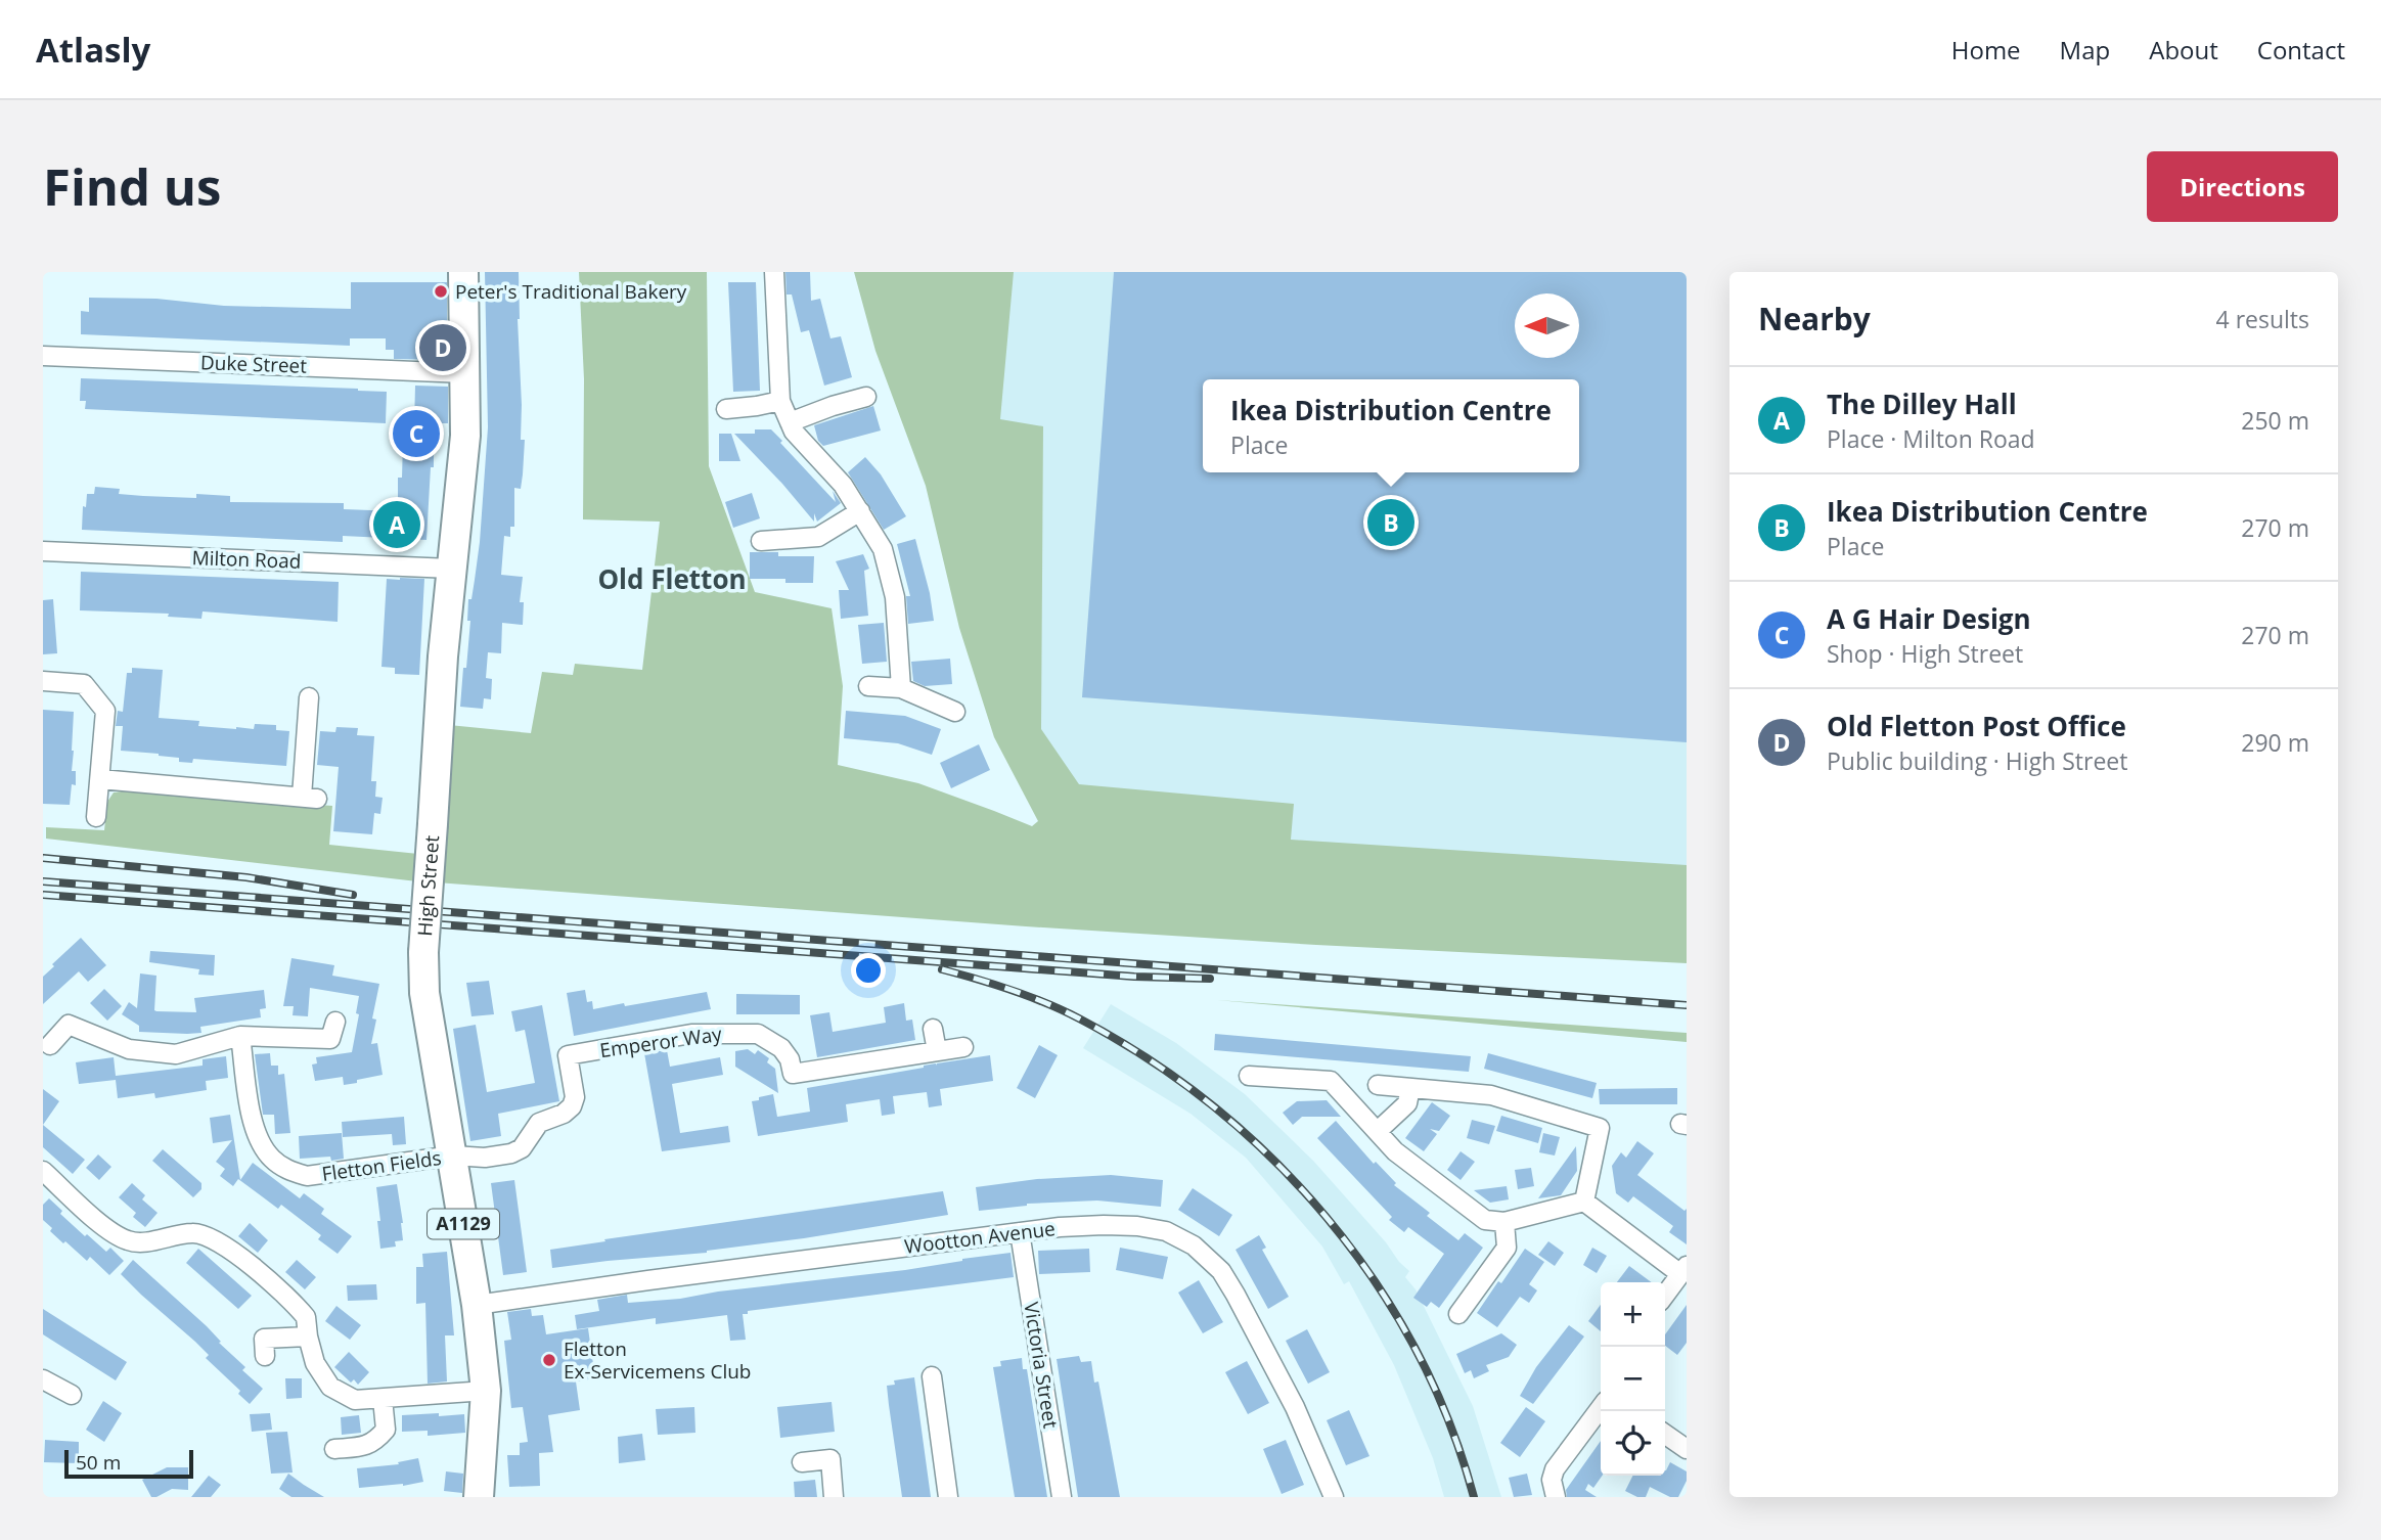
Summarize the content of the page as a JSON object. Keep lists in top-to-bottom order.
{
  "streets": {
    "main road": ["High Street", "A1129"],
    "street": [
      "Duke Street",
      "Milton Road",
      "Emperor Way",
      "Fletton Fields",
      "Wootton Avenue",
      "Victoria Street"
    ]
  },
  "crossings": [
    ["Duke Street", "High Street"],
    ["Milton Road", "High Street"],
    ["High Street", "Emperor Way"],
    ["High Street", "Fletton Fields"],
    ["High Street", "Wootton Avenue"],
    ["Emperor Way", "Fletton Fields"],
    ["Wootton Avenue", "Victoria Street"]
  ],
  "districts": ["Old Fletton"],
  "places": ["Peter's Traditional Bakery", "Fletton Ex-Servicemens Club"],
  "scale_bar": "50 m",
  "north": "left",
  "page": {
    "header": "Atlasly",
    "nav": [
      "Home",
      "Map",
      "About",
      "Contact"
    ],
    "buttons": "Directions",
    "title": "Find us",
    "heading": ["Nearby", "4 results"],
    "pins": [
      "D",
      "C",
      "B",
      "A"
    ],
    "list": [
      {
        "mark": "A",
        "name": "The Dilley Hall",
        "note": "Place · Milton Road",
        "value": "250 m"
      },
      {
        "mark": "B",
        "name": "Ikea Distribution Centre",
        "note": "Place",
        "value": "270 m"
      },
      {
        "mark": "C",
        "name": "A G Hair Design",
        "note": "Shop · High Street",
        "value": "270 m"
      },
      {
        "mark": "D",
        "name": "Old Fletton Post Office",
        "note": "Public building · High Street",
        "value": "290 m"
      }
    ],
    "popup": ["Ikea Distribution Centre", "Place"],
    "map_buttons": ["+", "−"],
    "scale": "50 m"
  }
}
